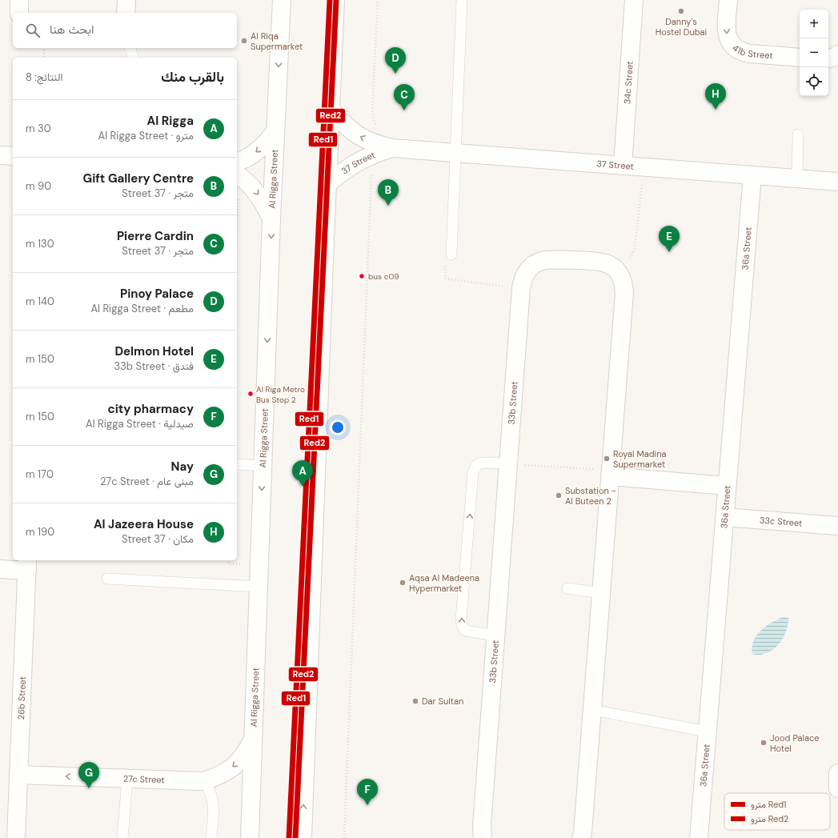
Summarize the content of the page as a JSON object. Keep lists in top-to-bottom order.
{
  "streets": {
    "street": [
      "41b Street",
      "34c Street",
      "37 Street",
      "Al Rigga Street",
      "36a Street",
      "33b Street",
      "33c Street",
      "26b Street",
      "27c Street"
    ]
  },
  "crossings": [
    ["34c Street", "37 Street"],
    ["37 Street", "36a Street"],
    ["Al Rigga Street", "27c Street"],
    ["36a Street", "33c Street"],
    ["26b Street", "27c Street"]
  ],
  "one_way": ["27c Street"],
  "places": [
    "Danny's Hostel Dubai",
    "Al Riqa Supermarket",
    "bus c09",
    "Al Riga Metro Bus Stop 2",
    "Royal Madina Supermarket",
    "Substation - Al Buteen 2",
    "Aqsa Al Madeena Hypermarket",
    "Dar Sultan",
    "Jood Palace Hotel"
  ],
  "lines": ["metro line Red1", "metro line Red2"],
  "legend": ["مترو Red1", "مترو Red2"],
  "page": {
    "map_buttons": ["+", "−"],
    "search": "ابحث هنا",
    "pins": [
      "D",
      "H",
      "C",
      "B",
      "E",
      "A",
      "G",
      "F"
    ],
    "heading": ["بالقرب منك", "النتائج: 8"],
    "list": [
      {
        "mark": "A",
        "name": "Al Rigga",
        "note": "مترو · Al Rigga Street",
        "value": "30 m"
      },
      {
        "mark": "B",
        "name": "Gift Gallery Centre",
        "note": "متجر · 37 Street",
        "value": "90 m"
      },
      {
        "mark": "C",
        "name": "Pierre Cardin",
        "note": "متجر · 37 Street",
        "value": "130 m"
      },
      {
        "mark": "D",
        "name": "Pinoy Palace",
        "note": "مطعم · Al Rigga Street",
        "value": "140 m"
      },
      {
        "mark": "E",
        "name": "Delmon Hotel",
        "note": "فندق · 33b Street",
        "value": "150 m"
      },
      {
        "mark": "F",
        "name": "city pharmacy",
        "note": "صيدلية · Al Rigga Street",
        "value": "150 m"
      },
      {
        "mark": "G",
        "name": "Nay",
        "note": "مبنى عام · 27c Street",
        "value": "170 m"
      },
      {
        "mark": "H",
        "name": "Al Jazeera House",
        "note": "مكان · 37 Street",
        "value": "190 m"
      }
    ]
  }
}
